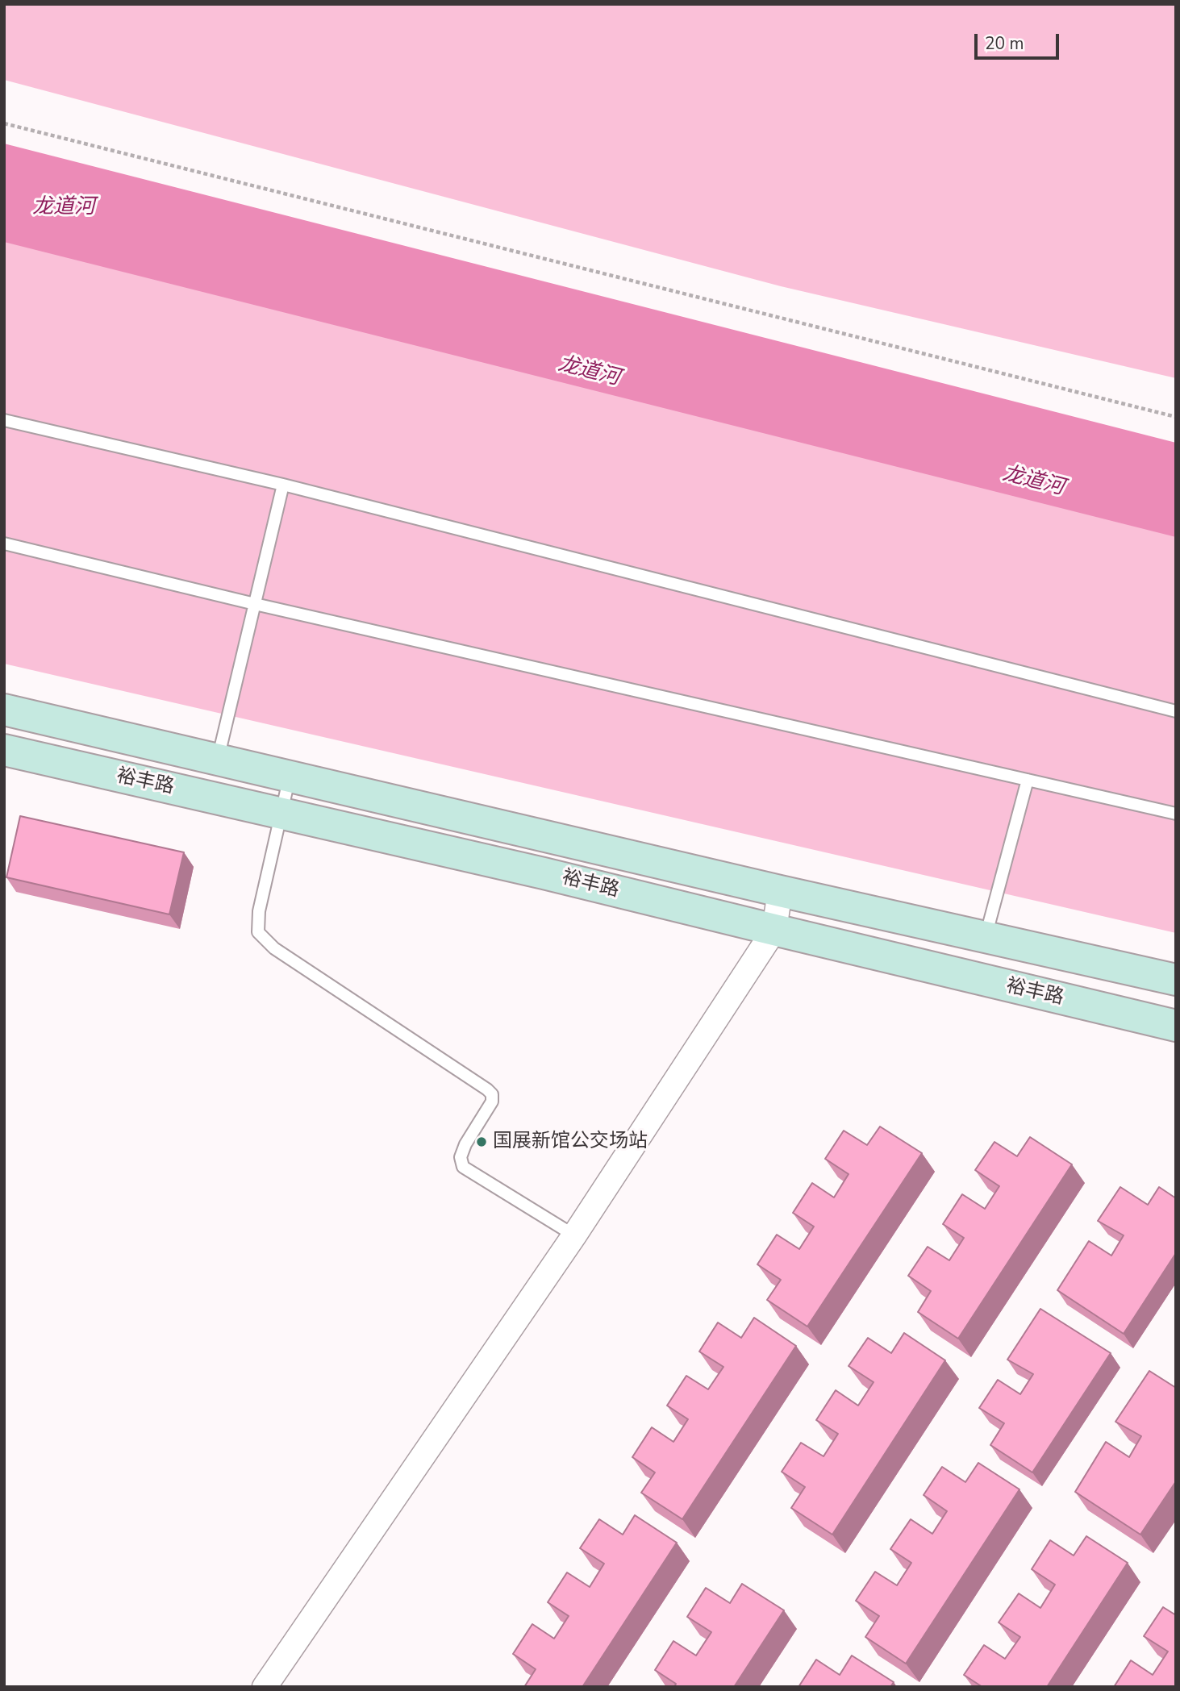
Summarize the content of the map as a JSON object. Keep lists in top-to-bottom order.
{
  "streets": {
    "street": ["裕丰路"]
  },
  "water": ["龙道河"],
  "places": ["国展新馆公交场站"],
  "scale_bar": "20 m"
}
